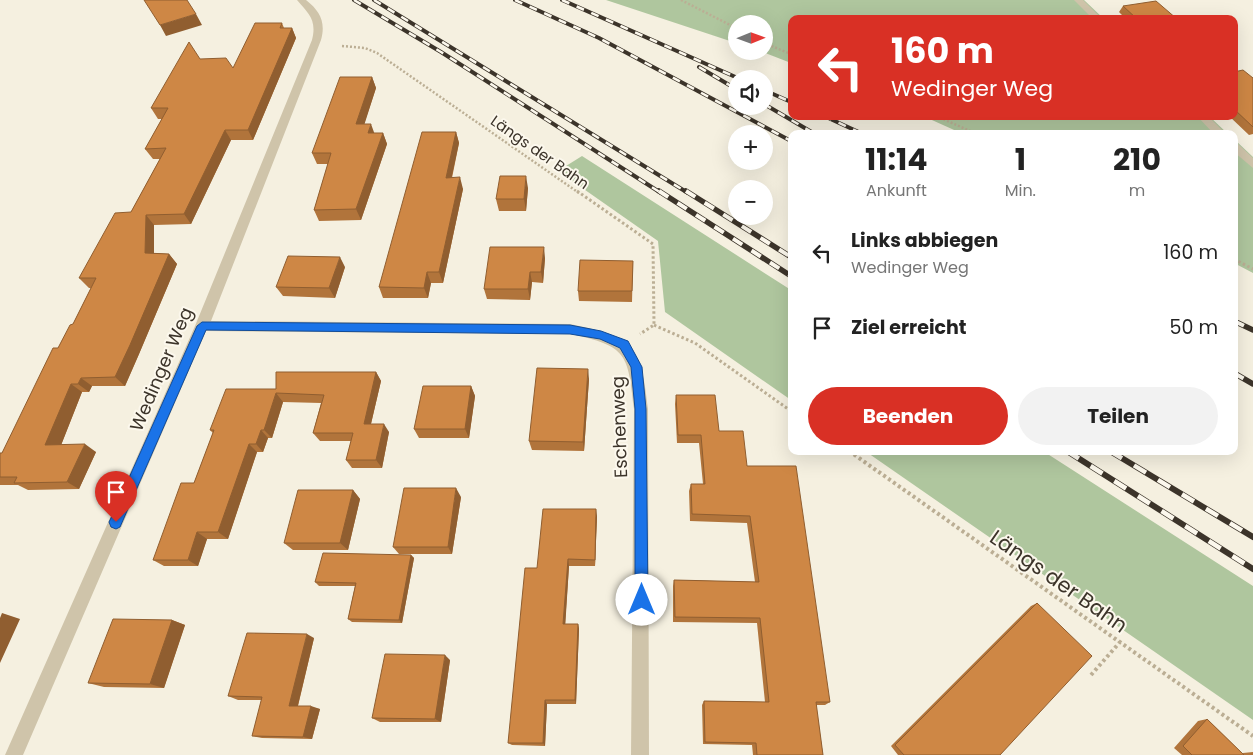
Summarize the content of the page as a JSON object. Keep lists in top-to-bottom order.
{
  "streets": {
    "street": ["Wedinger Weg", "Eschenweg"],
    "path": ["Längs der Bahn"]
  },
  "north": "right",
  "page": {
    "map_buttons": ["+", "−"],
    "turn": ["160 m", "Wedinger Weg"],
    "eta": [
      "11:14",
      "Ankunft",
      "1",
      "Min.",
      "210",
      "m"
    ],
    "list": [
      {
        "name": "Links abbiegen",
        "note": "Wedinger Weg",
        "value": "160 m"
      },
      {
        "name": "Ziel erreicht",
        "value": "50 m"
      }
    ],
    "buttons": ["Beenden", "Teilen"]
  }
}
